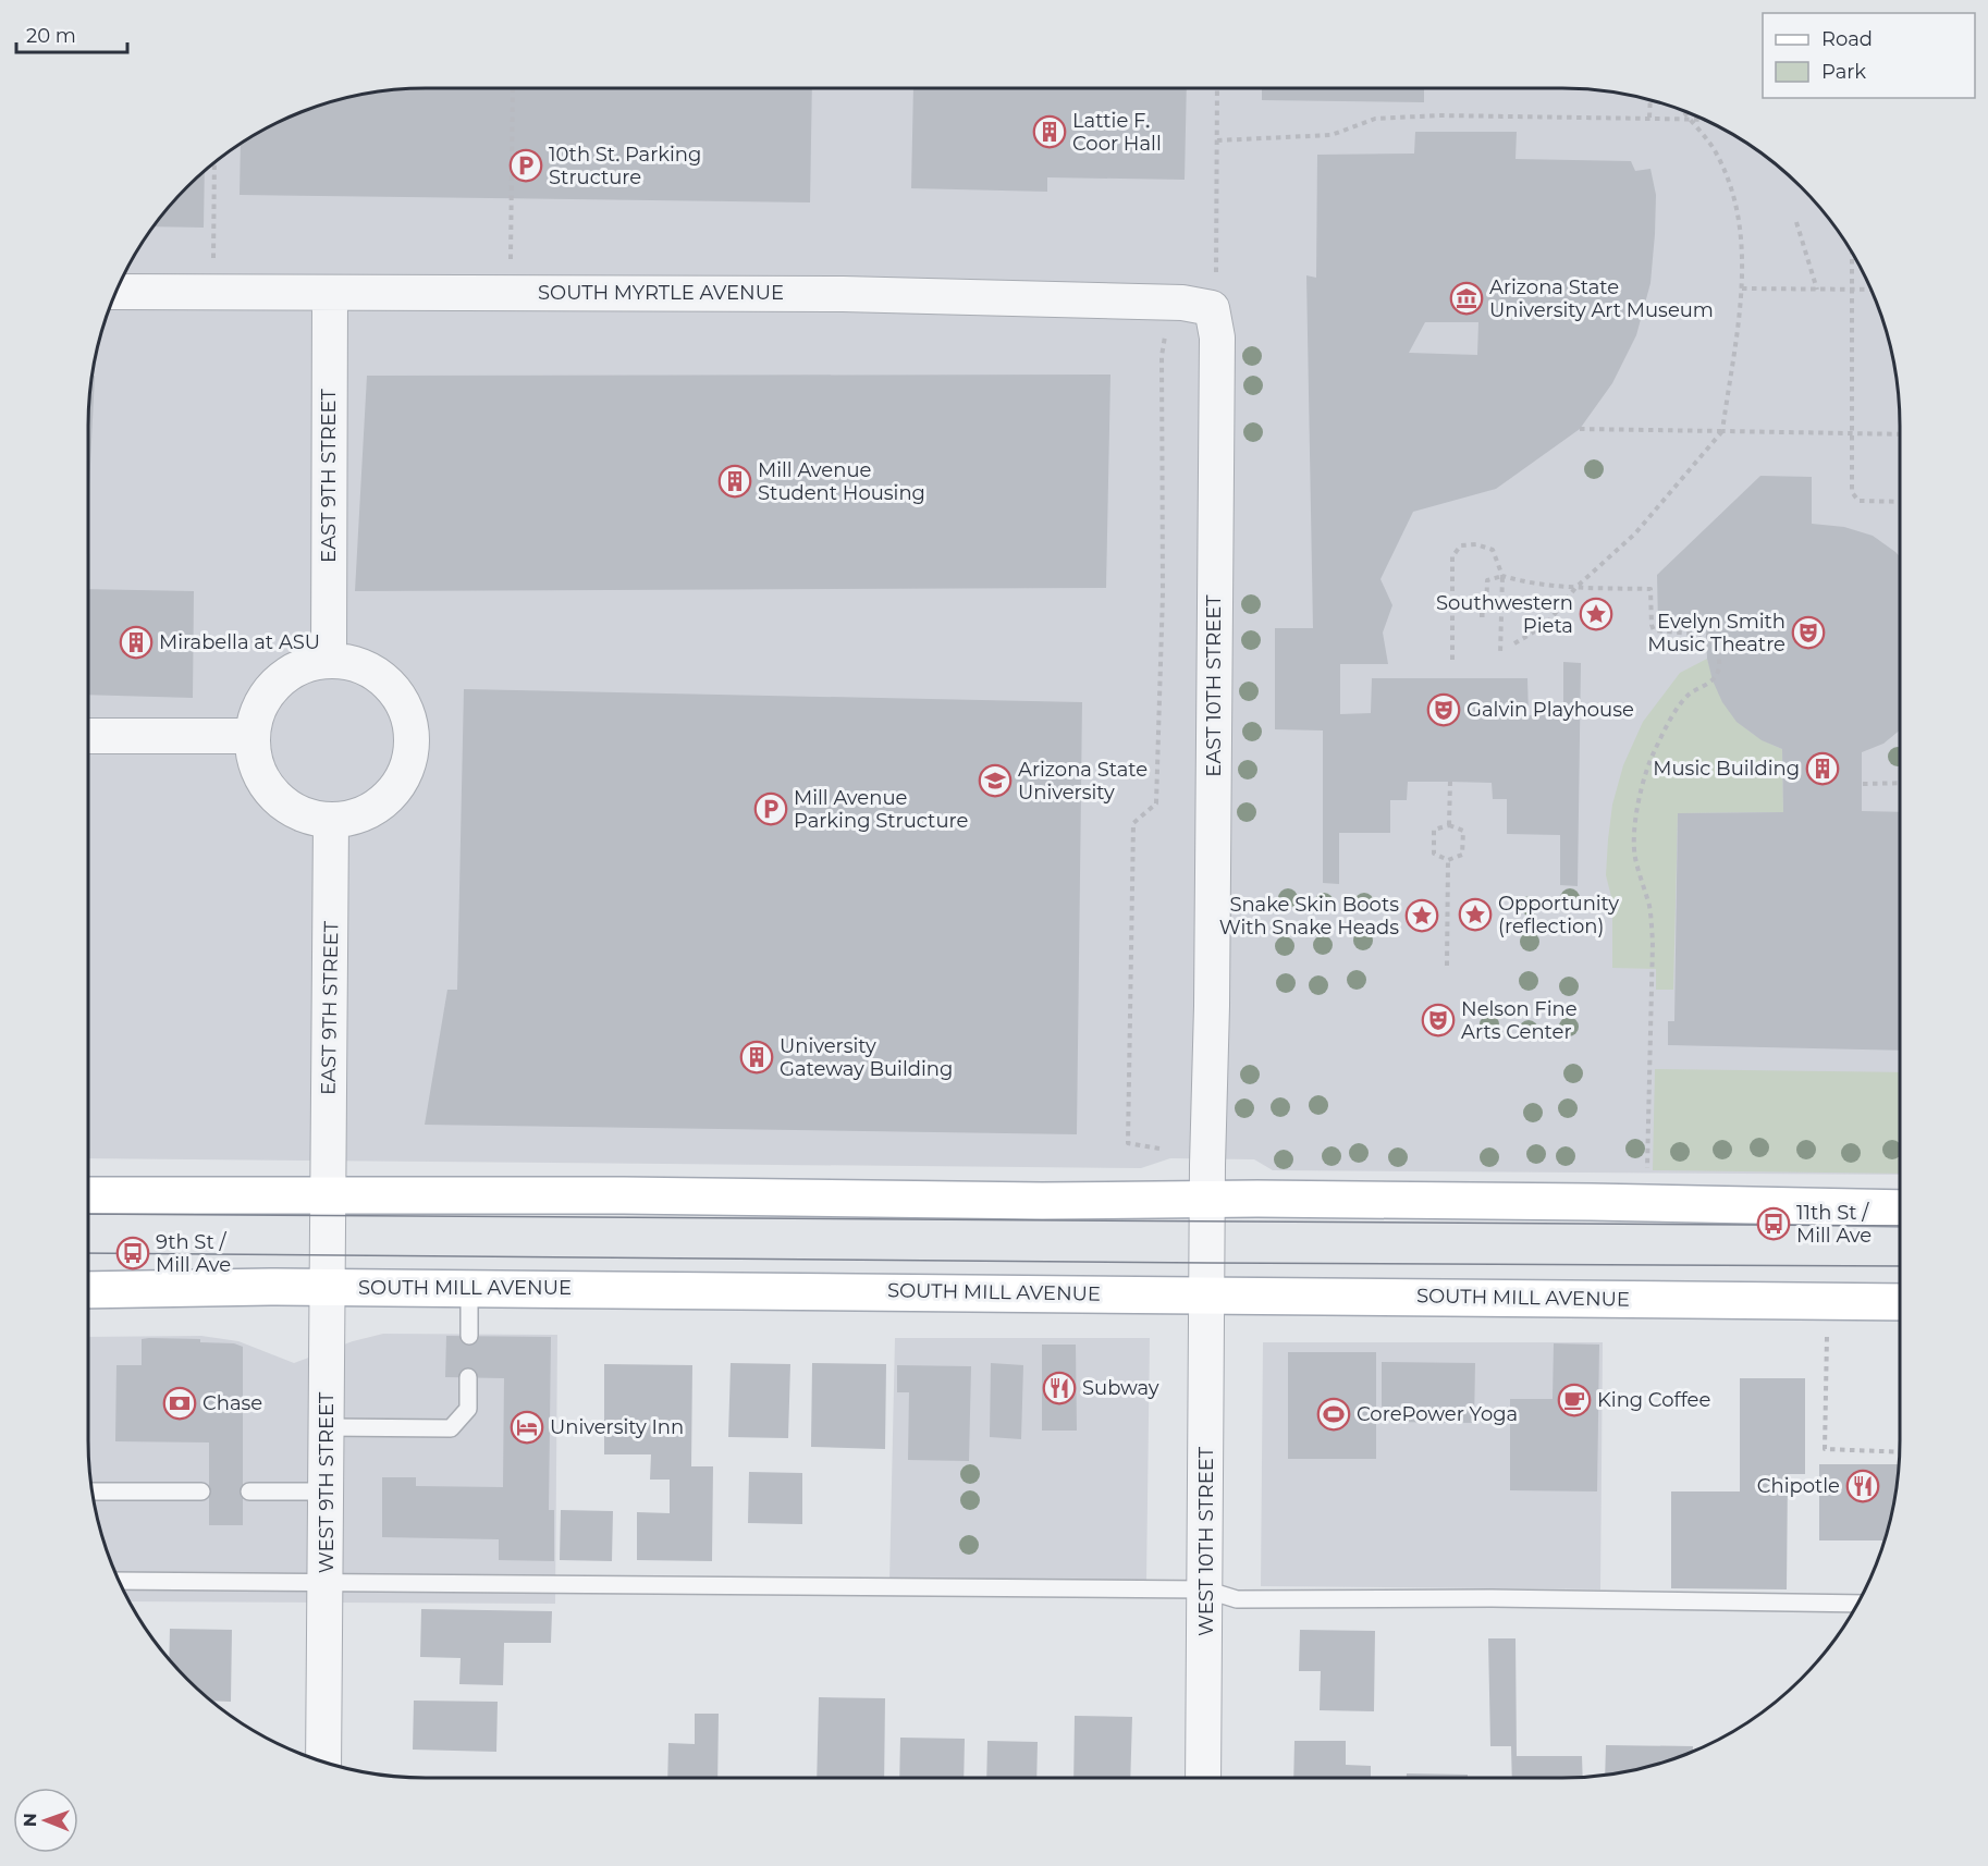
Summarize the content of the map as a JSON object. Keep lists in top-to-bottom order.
{
  "streets": {
    "main road": ["SOUTH MILL AVENUE"],
    "street": [
      "SOUTH MYRTLE AVENUE",
      "EAST 9TH STREET",
      "EAST 10TH STREET",
      "WEST 9TH STREET",
      "WEST 10TH STREET"
    ]
  },
  "crossings": [
    ["SOUTH MYRTLE AVENUE", "EAST 9TH STREET"],
    ["SOUTH MYRTLE AVENUE", "EAST 10TH STREET"],
    ["EAST 9TH STREET", "WEST 9TH STREET"],
    ["EAST 10TH STREET", "SOUTH MILL AVENUE"],
    ["EAST 10TH STREET", "WEST 10TH STREET"],
    ["SOUTH MILL AVENUE", "WEST 9TH STREET"],
    ["SOUTH MILL AVENUE", "WEST 10TH STREET"]
  ],
  "places": {
    "building": [
      "Lattie F. Coor Hall",
      "Mill Avenue Student Housing",
      "Mirabella at ASU",
      "Music Building",
      "University Gateway Building"
    ],
    "parking": ["10th St. Parking Structure", "Mill Avenue Parking Structure"],
    "museum": ["Arizona State University Art Museum"],
    "place": ["Southwestern Pieta", "Opportunity (reflection)", "Snake Skin Boots With Snake Heads"],
    "theatre": ["Evelyn Smith Music Theatre", "Galvin Playhouse", "Nelson Fine Arts Center"],
    "school or university": ["Arizona State University"],
    "bus stop": ["11th St / Mill Ave", "9th St / Mill Ave"],
    "restaurant": ["Subway", "Chipotle"],
    "cafe": ["King Coffee"],
    "bank": ["Chase"],
    "sports": ["CorePower Yoga"],
    "hotel": ["University Inn"]
  },
  "legend": ["Road", "Park"],
  "scale_bar": "20 m",
  "north": "left"
}
